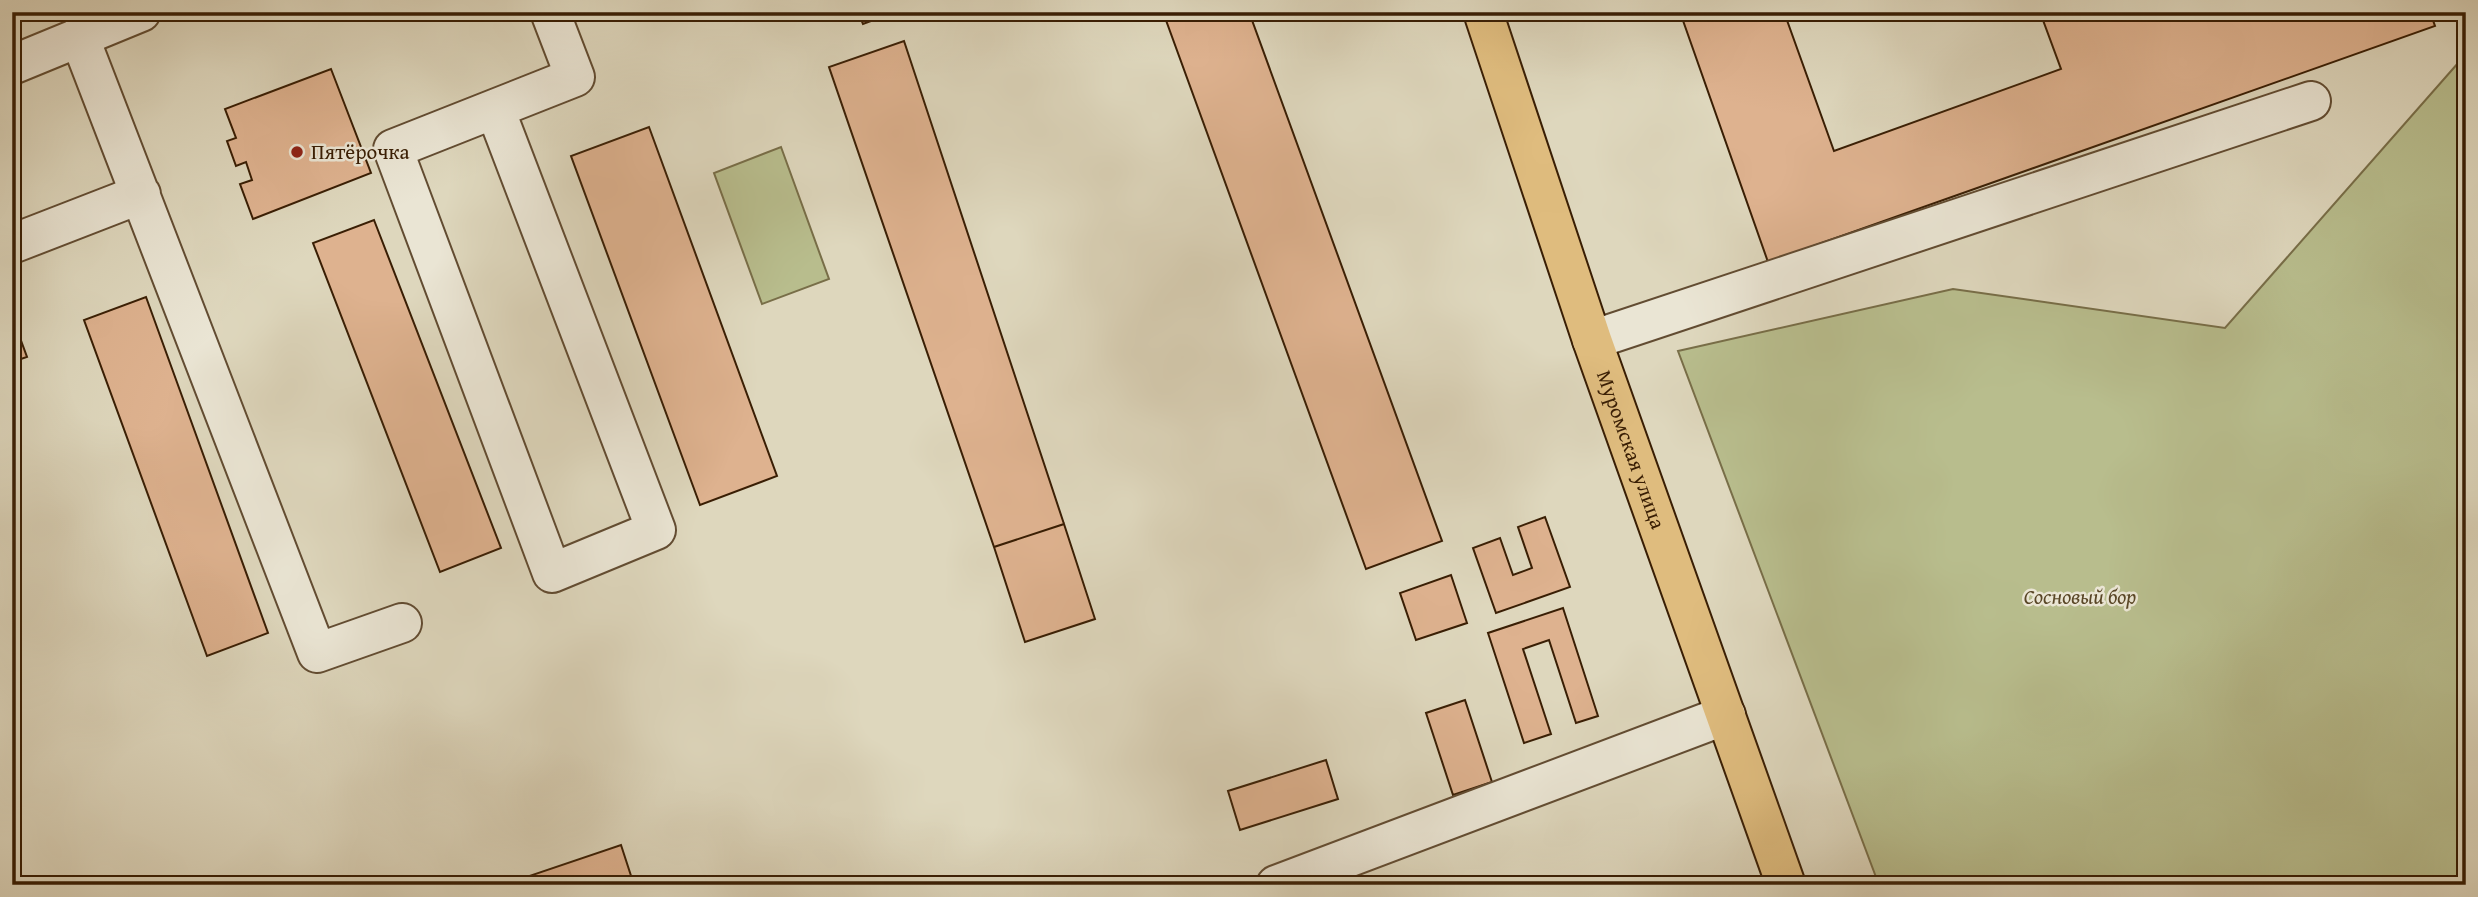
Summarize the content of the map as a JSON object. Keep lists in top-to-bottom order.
{
  "streets": {
    "main road": ["Муромская улица"]
  },
  "parks": ["Сосновый бор"],
  "places": ["Пятёрочка"]
}
